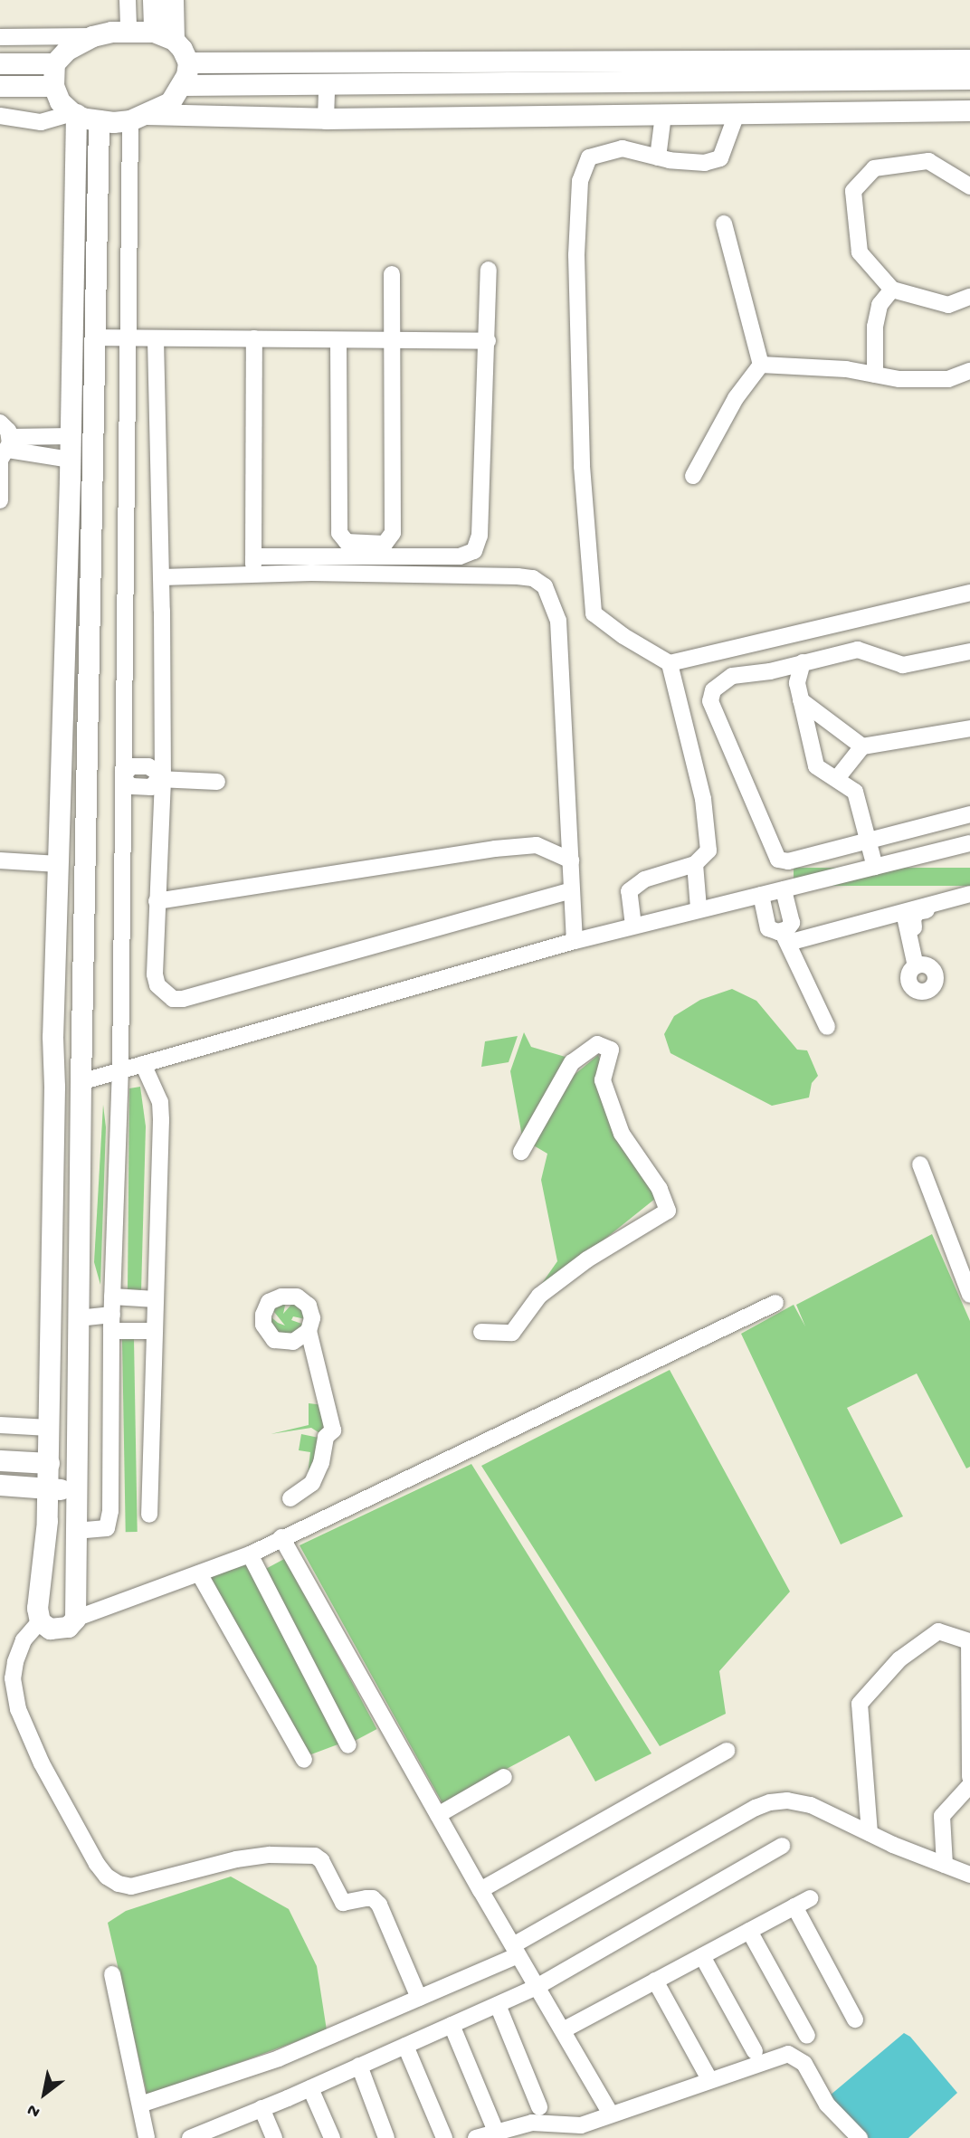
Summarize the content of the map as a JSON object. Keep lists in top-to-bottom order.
{
  "north": "bottom left"
}
